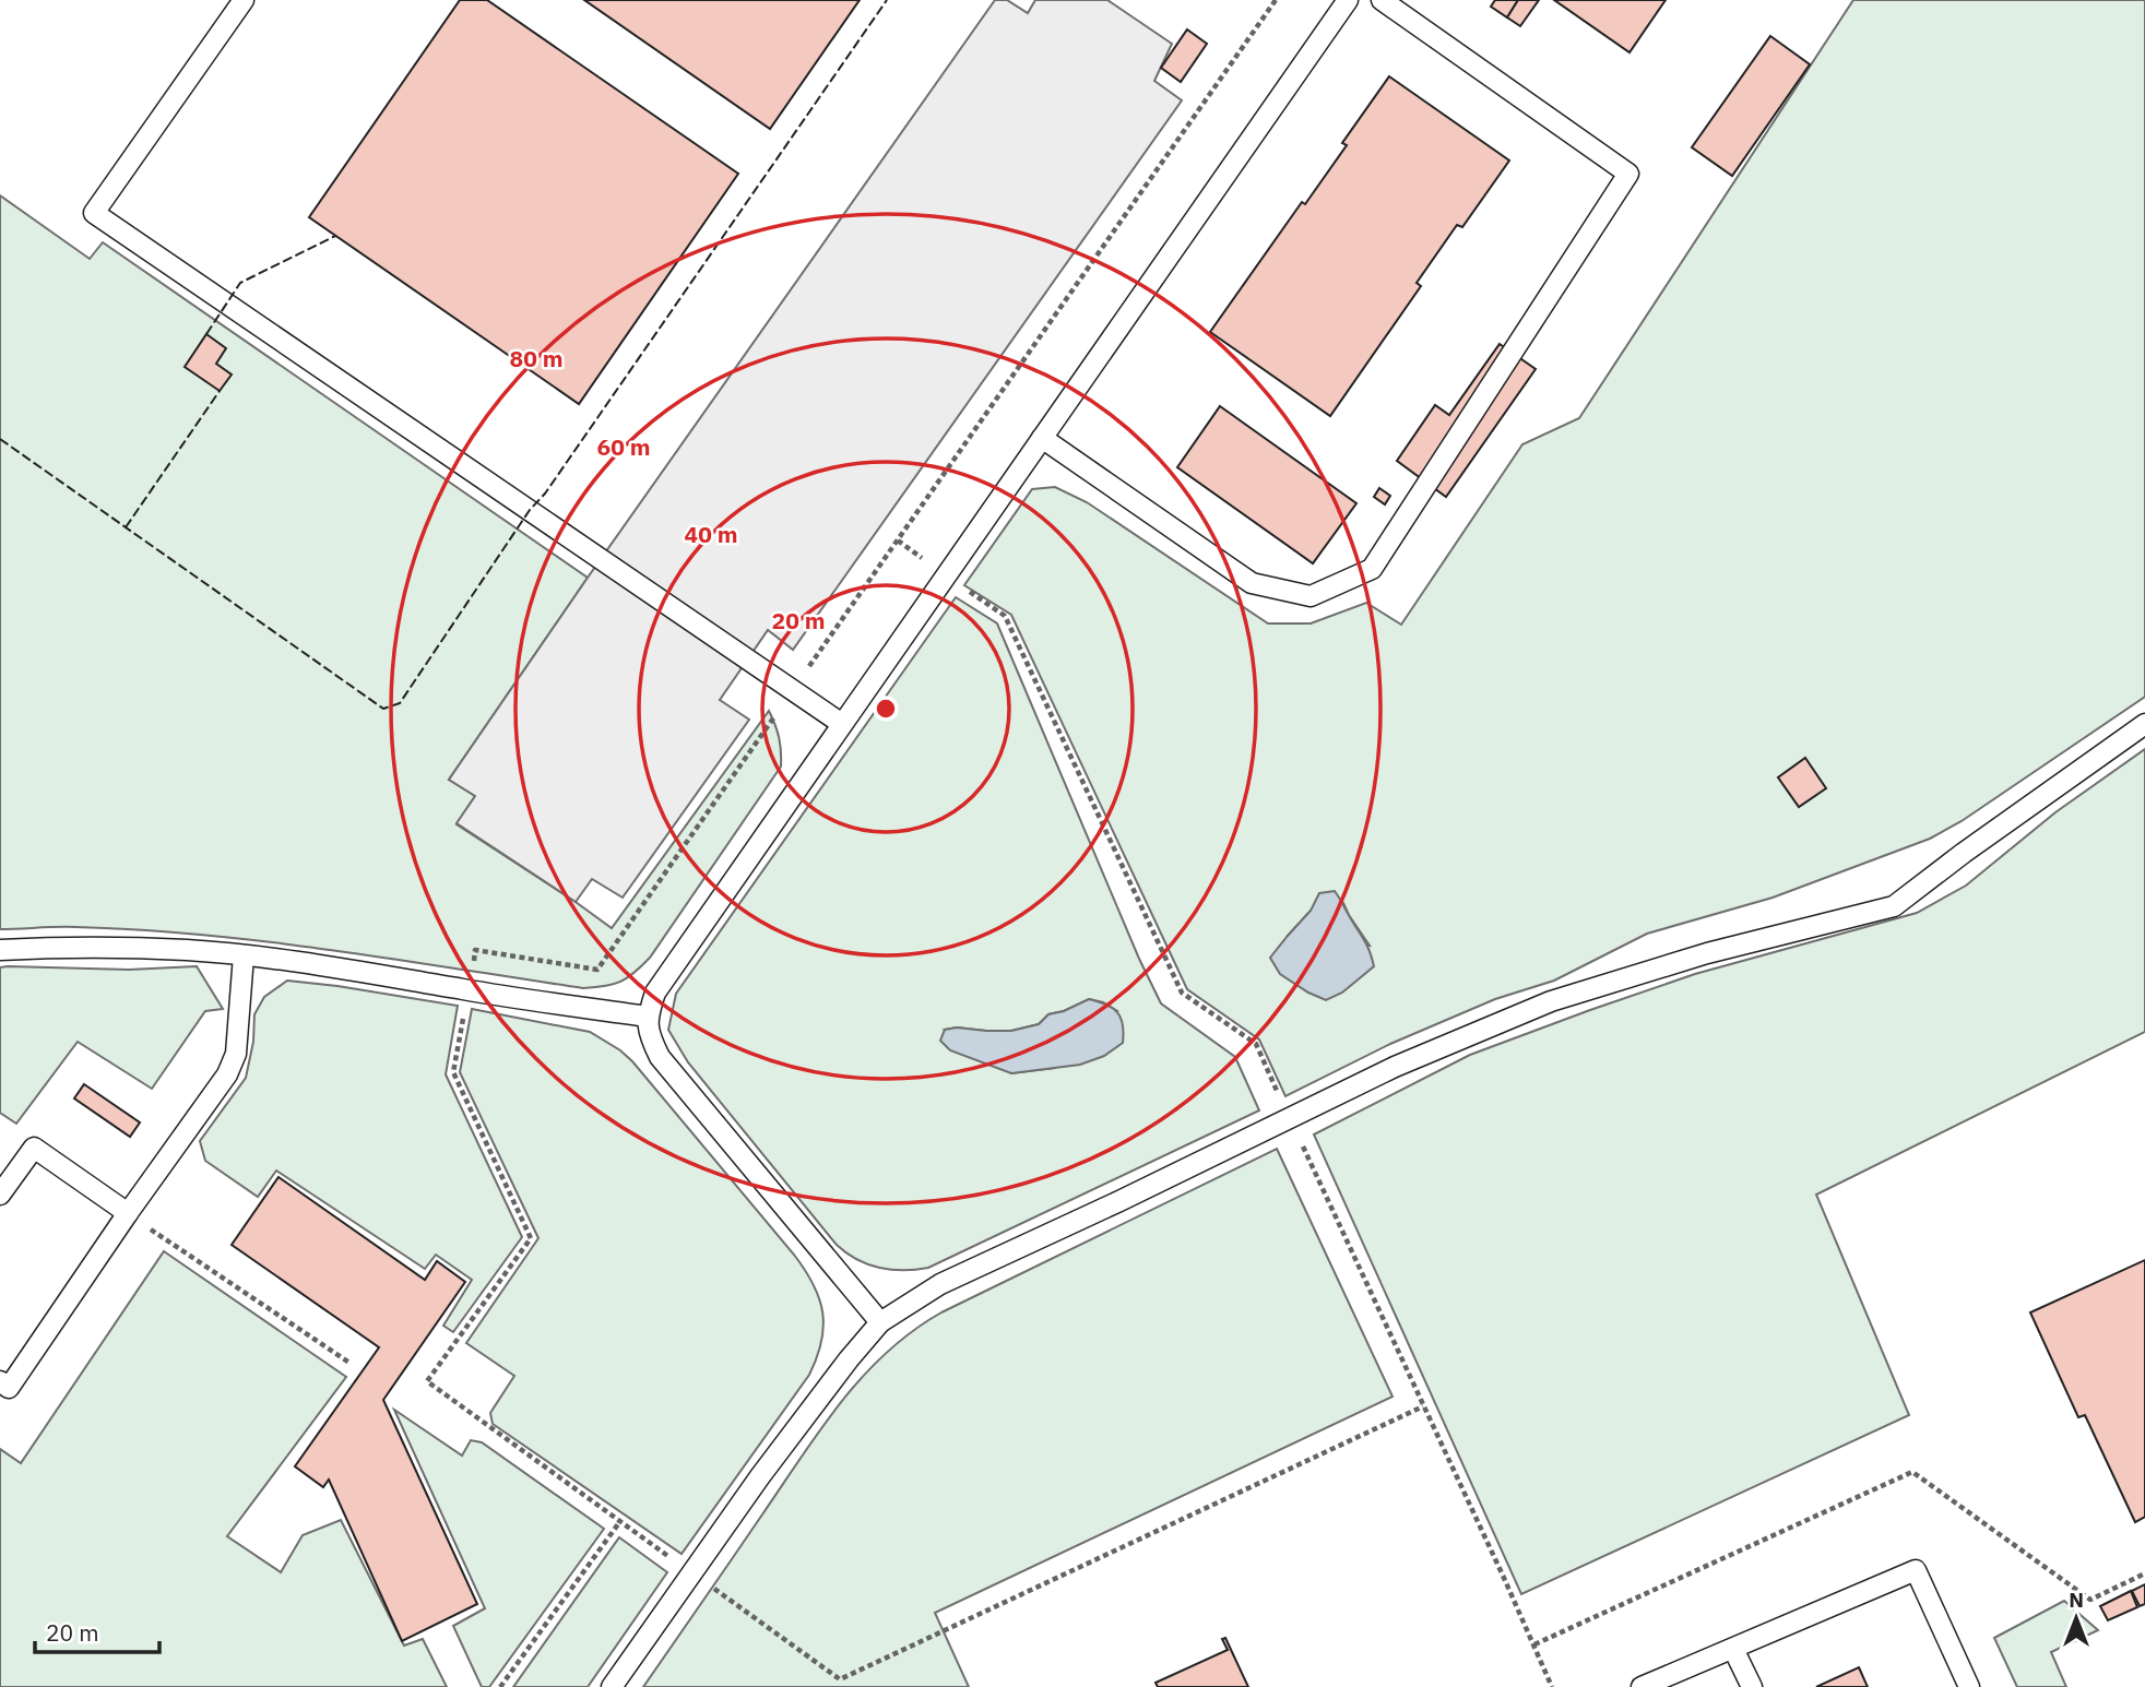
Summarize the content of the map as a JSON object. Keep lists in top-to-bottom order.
{
  "scale_bar": "20 m",
  "north": "top",
  "rings": [
    "80 m",
    "60 m",
    "40 m",
    "20 m"
  ]
}
